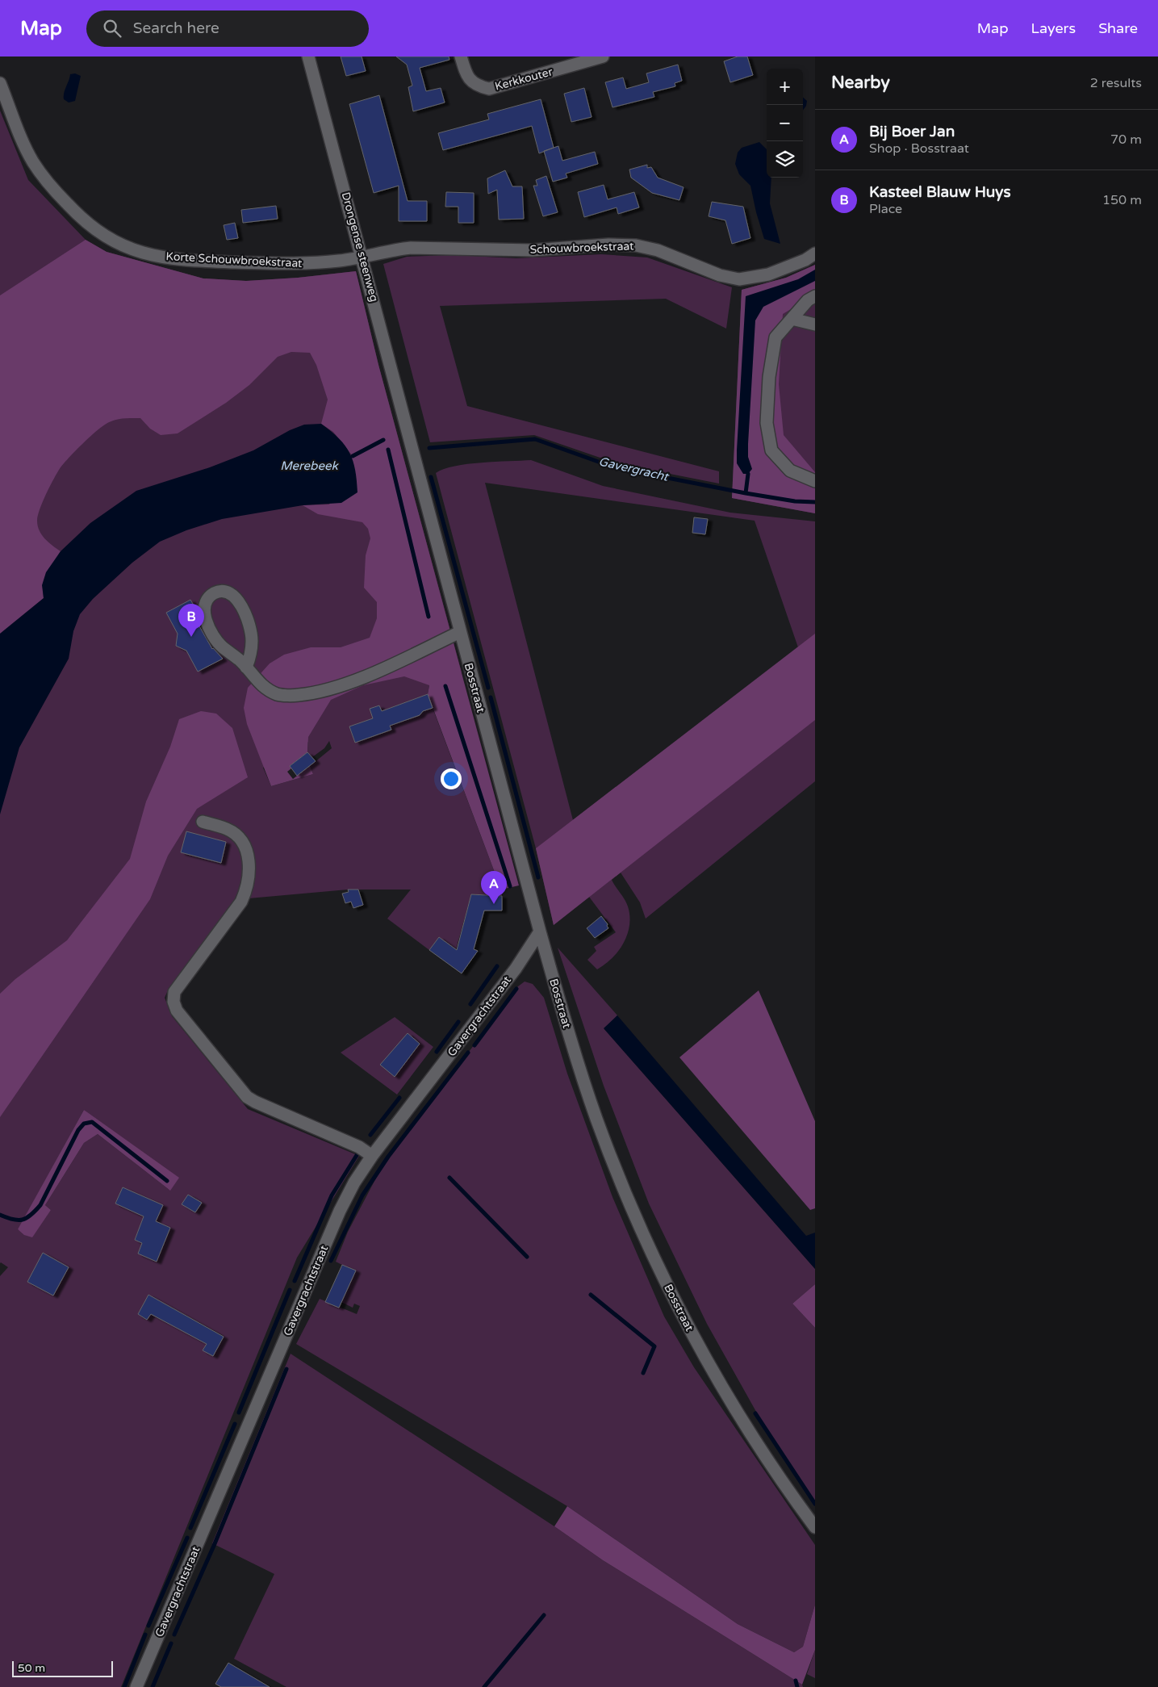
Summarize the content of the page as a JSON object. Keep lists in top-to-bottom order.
{
  "streets": {
    "street": [
      "Kerkkouter",
      "Drongense steenweg",
      "Schouwbroekstraat",
      "Korte Schouwbroekstraat",
      "Bosstraat",
      "Gavergrachtstraat"
    ]
  },
  "crossings": [
    ["Drongense steenweg", "Schouwbroekstraat"],
    ["Drongense steenweg", "Korte Schouwbroekstraat"],
    ["Drongense steenweg", "Bosstraat"],
    ["Schouwbroekstraat", "Korte Schouwbroekstraat"],
    ["Bosstraat", "Gavergrachtstraat"]
  ],
  "water": ["Merebeek", "Gavergracht"],
  "scale_bar": "50 m",
  "page": {
    "header": "Map",
    "search": "Search here",
    "nav": ["Map", "Layers", "Share"],
    "heading": ["Nearby", "2 results"],
    "map_buttons": ["+", "−"],
    "list": [
      {
        "mark": "A",
        "name": "Bij Boer Jan",
        "note": "Shop · Bosstraat",
        "value": "70 m"
      },
      {
        "mark": "B",
        "name": "Kasteel Blauw Huys",
        "note": "Place",
        "value": "150 m"
      }
    ],
    "pins": ["B", "A"],
    "scale": "50 m"
  }
}
